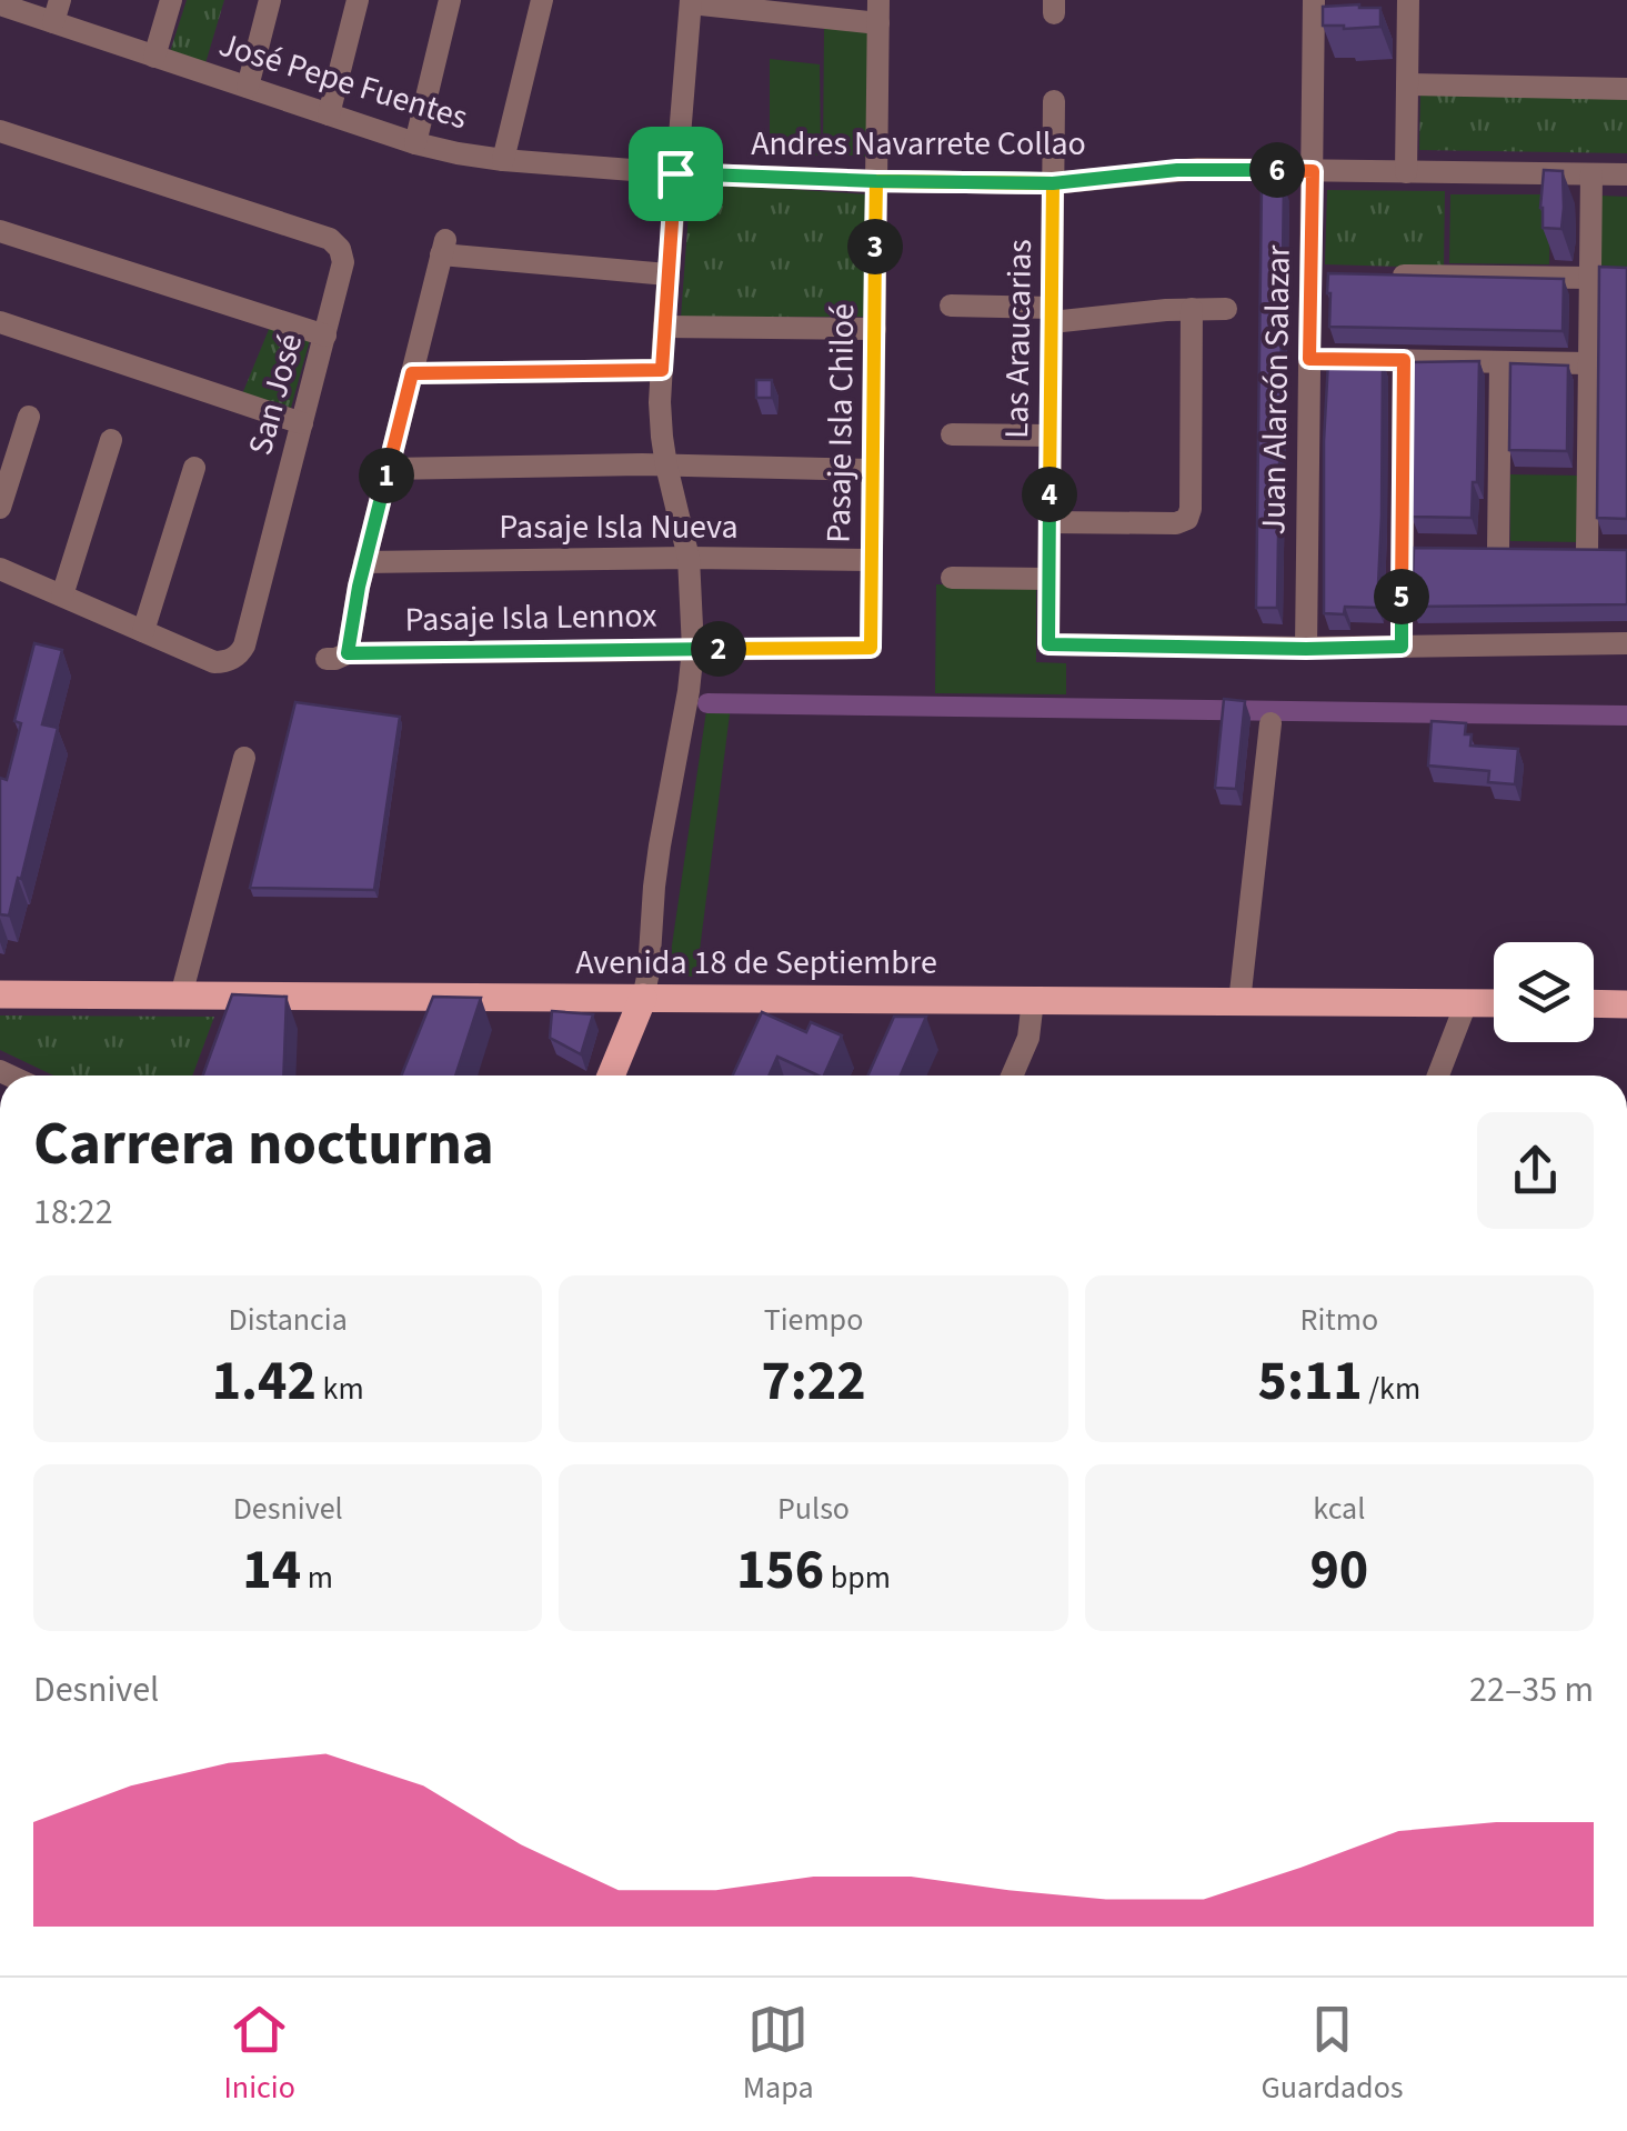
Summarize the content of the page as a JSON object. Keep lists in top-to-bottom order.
{
  "streets": {
    "main road": ["Avenida 18 de Septiembre"],
    "street": [
      "José Pepe Fuentes",
      "Andres Navarrete Collao",
      "Las Araucarias",
      "Juan Alarcón Salazar",
      "San José",
      "Pasaje Isla Chiloé",
      "Pasaje Isla Nueva",
      "Pasaje Isla Lennox"
    ]
  },
  "crossings": [
    ["José Pepe Fuentes", "Andres Navarrete Collao"],
    ["Andres Navarrete Collao", "Las Araucarias"],
    ["Andres Navarrete Collao", "Juan Alarcón Salazar"],
    ["Andres Navarrete Collao", "Pasaje Isla Chiloé"],
    ["Las Araucarias", "Juan Alarcón Salazar"],
    ["Pasaje Isla Chiloé", "Pasaje Isla Nueva"],
    ["Pasaje Isla Chiloé", "Pasaje Isla Lennox"],
    ["Pasaje Isla Nueva", "Pasaje Isla Lennox"]
  ],
  "page": {
    "pins": [
      "6",
      "3",
      "1",
      "4",
      "5",
      "2"
    ],
    "heading": ["Carrera nocturna", "18:22"],
    "stats": [
      ["Distancia", "1.42 km"],
      ["Tiempo", "7:22"],
      ["Ritmo", "5:11 /km"],
      ["Desnivel", "14 m"],
      ["Pulso", "156 bpm"],
      ["kcal", "90"]
    ],
    "chart": ["Desnivel", "22–35 m"],
    "tabs": ["Inicio", "Mapa", "Guardados"]
  }
}
